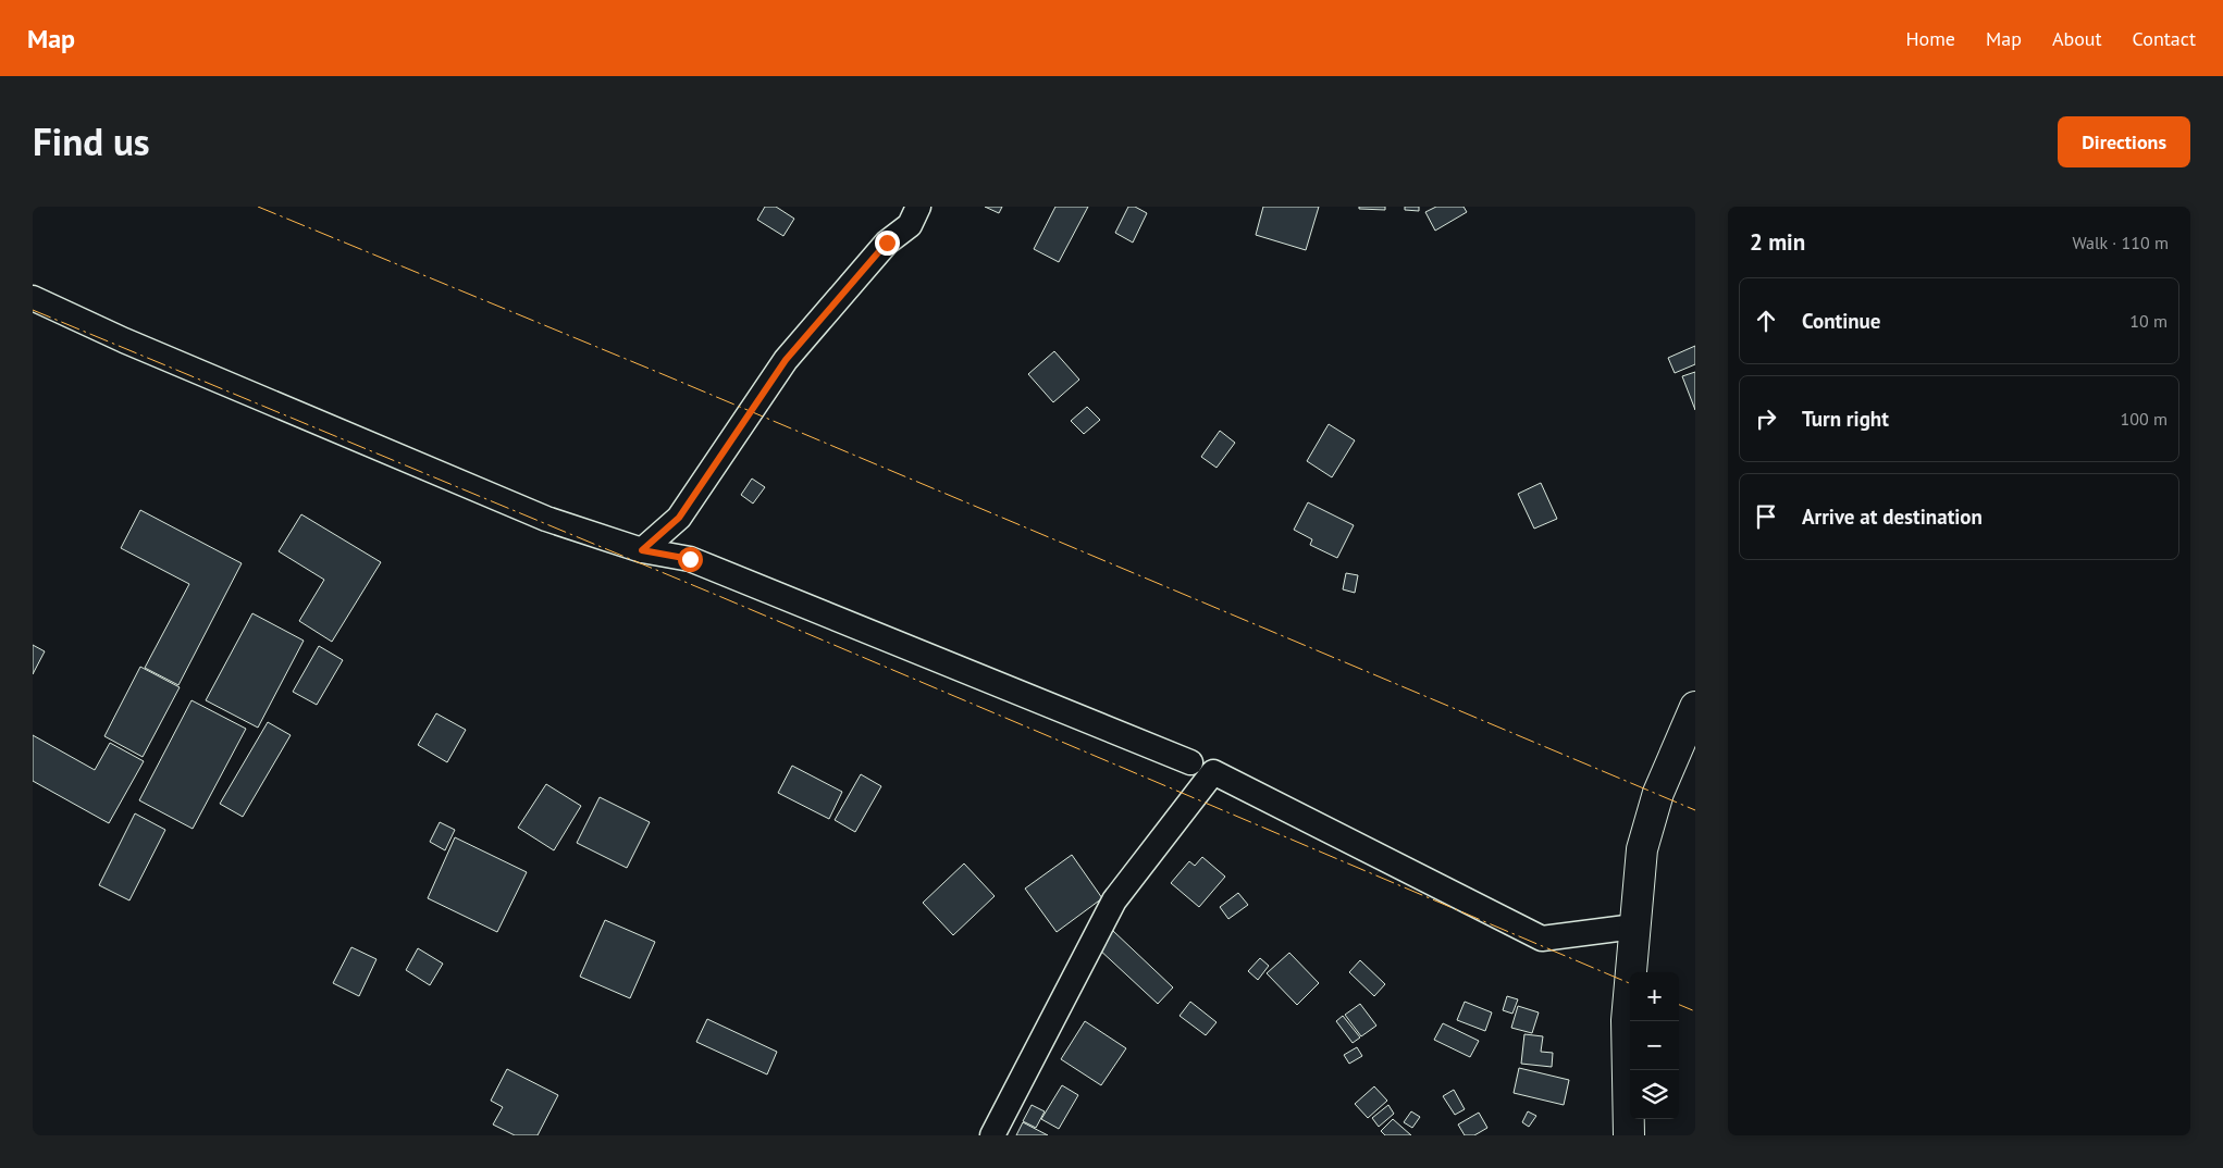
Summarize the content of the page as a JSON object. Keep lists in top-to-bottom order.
{
  "page": {
    "header": "Map",
    "nav": [
      "Home",
      "Map",
      "About",
      "Contact"
    ],
    "title": "Find us",
    "buttons": "Directions",
    "heading": ["2 min", "Walk · 110 m"],
    "list": [
      ["Continue", "10 m"],
      ["Turn right", "100 m"],
      "Arrive at destination"
    ],
    "map_buttons": ["+", "−"]
  }
}
